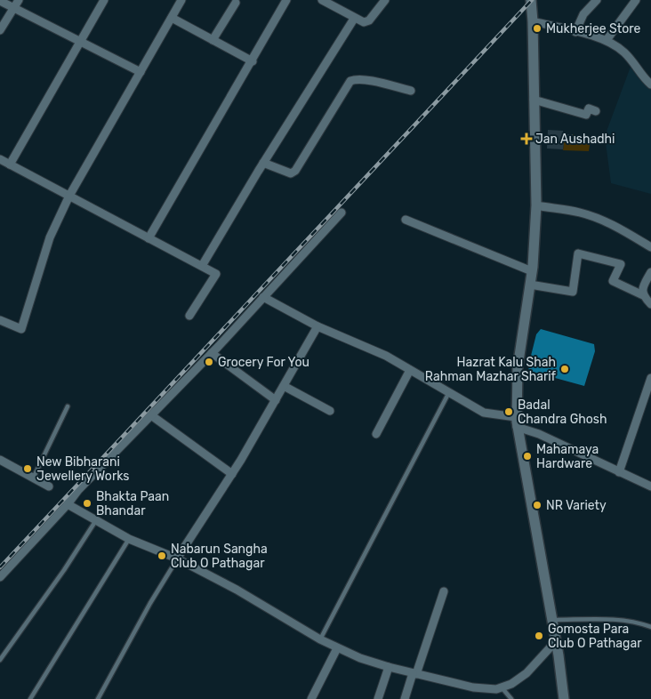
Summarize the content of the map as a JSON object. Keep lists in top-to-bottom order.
{
  "places": {
    "other": [
      "Mukherjee Store",
      "Grocery For You",
      "Hazrat Kalu Shah Rahman Mazhar Sharif",
      "Badal Chandra Ghosh",
      "Mahamaya Hardware",
      "New Bibharani Jewellery Works",
      "Bhakta Paan Bhandar",
      "NR Variety",
      "Nabarun Sangha Club O Pathagar",
      "Gomosta Para Club O Pathagar"
    ],
    "health": ["Jan Aushadhi"]
  }
}
